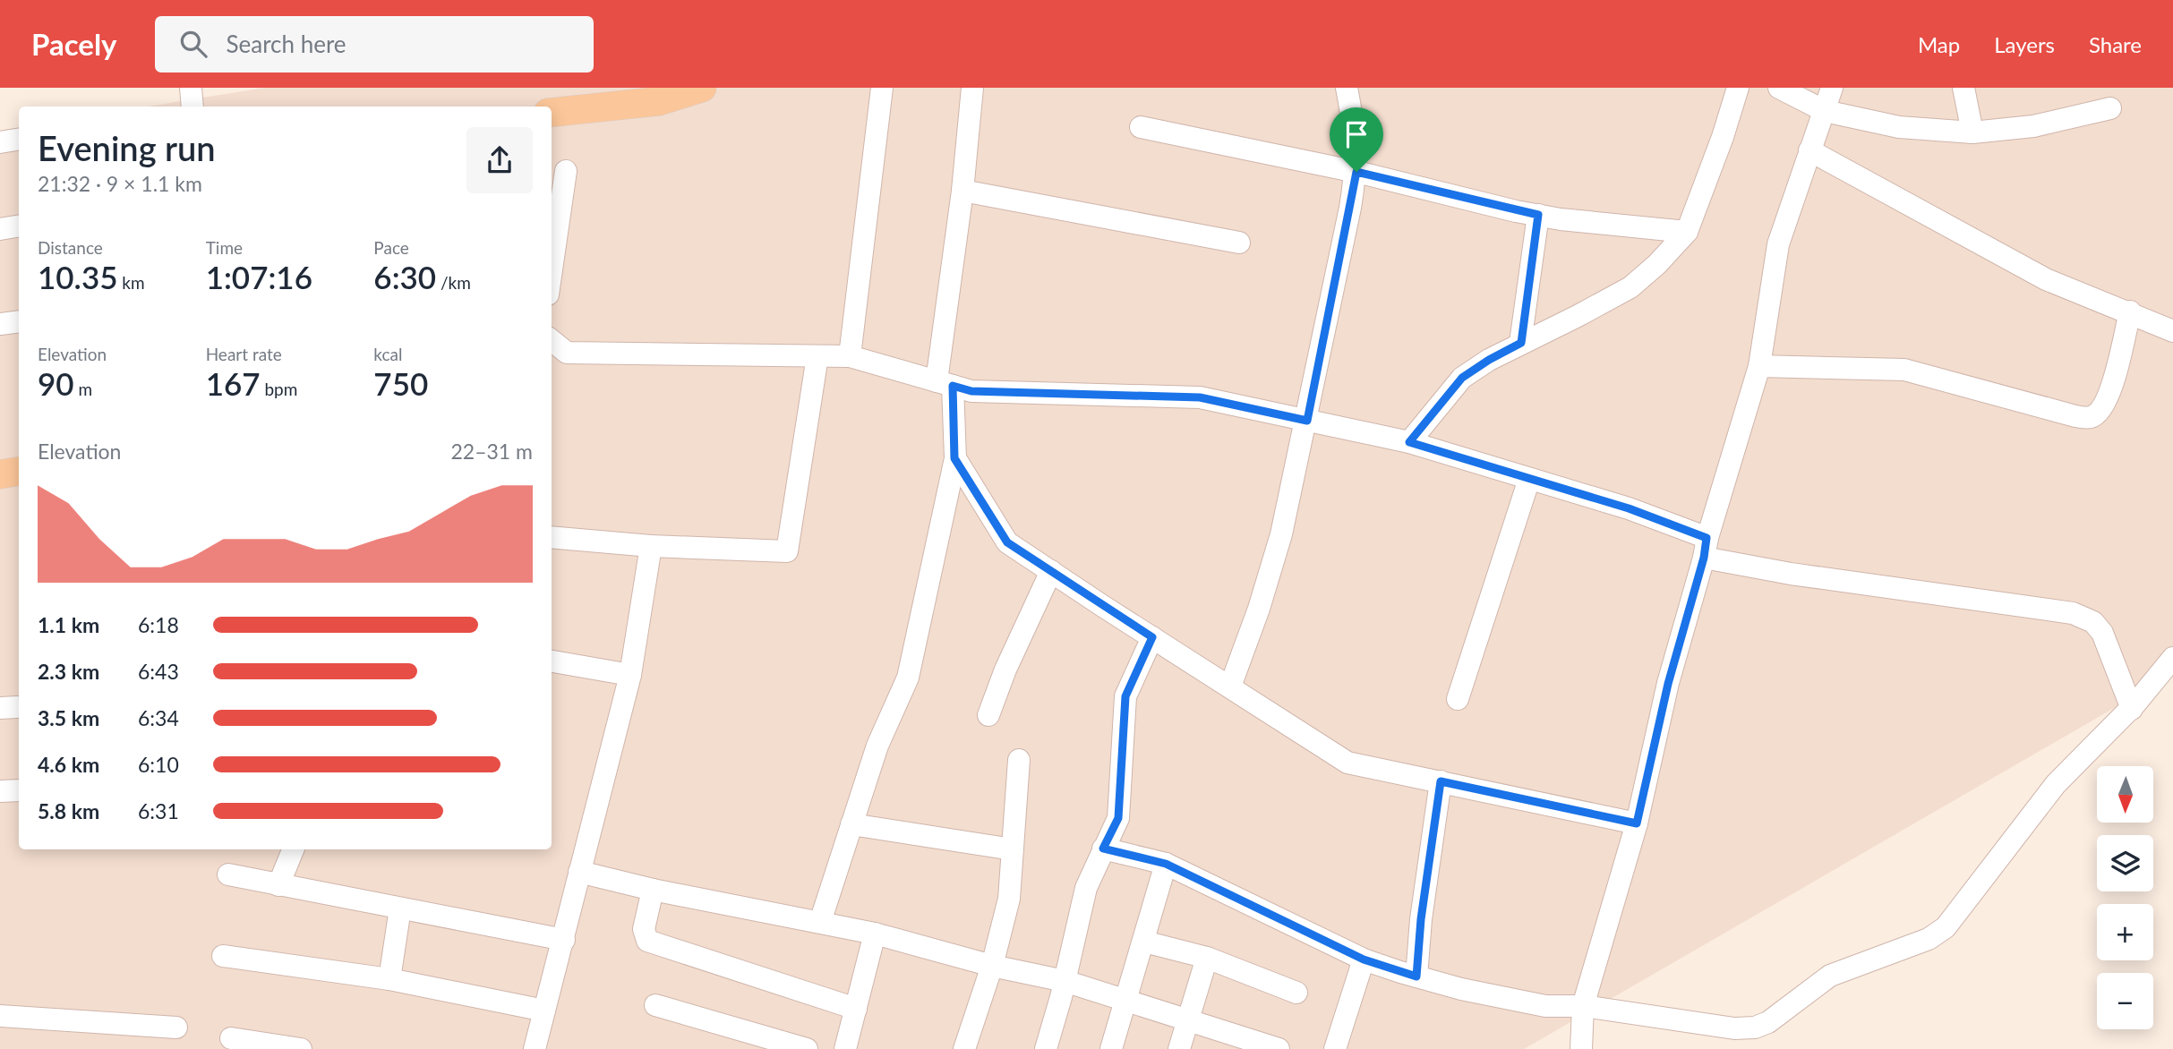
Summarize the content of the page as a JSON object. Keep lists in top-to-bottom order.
{
  "north": "bottom",
  "page": {
    "header": "Pacely",
    "search": "Search here",
    "nav": ["Map", "Layers", "Share"],
    "heading": ["Evening run", "21:32 · 9 × 1.1 km"],
    "stats": [
      ["Distance", "10.35 km"],
      ["Time", "1:07:16"],
      ["Pace", "6:30 /km"],
      ["Elevation", "90 m"],
      ["Heart rate", "167 bpm"],
      ["kcal", "750"]
    ],
    "chart": ["Elevation", "22–31 m"],
    "list": [
      {
        "name": "1.1 km",
        "note": "6:18"
      },
      {
        "name": "2.3 km",
        "note": "6:43"
      },
      {
        "name": "3.5 km",
        "note": "6:34"
      },
      {
        "name": "4.6 km",
        "note": "6:10"
      },
      {
        "name": "5.8 km",
        "note": "6:31"
      }
    ],
    "map_buttons": ["+", "−"]
  }
}
